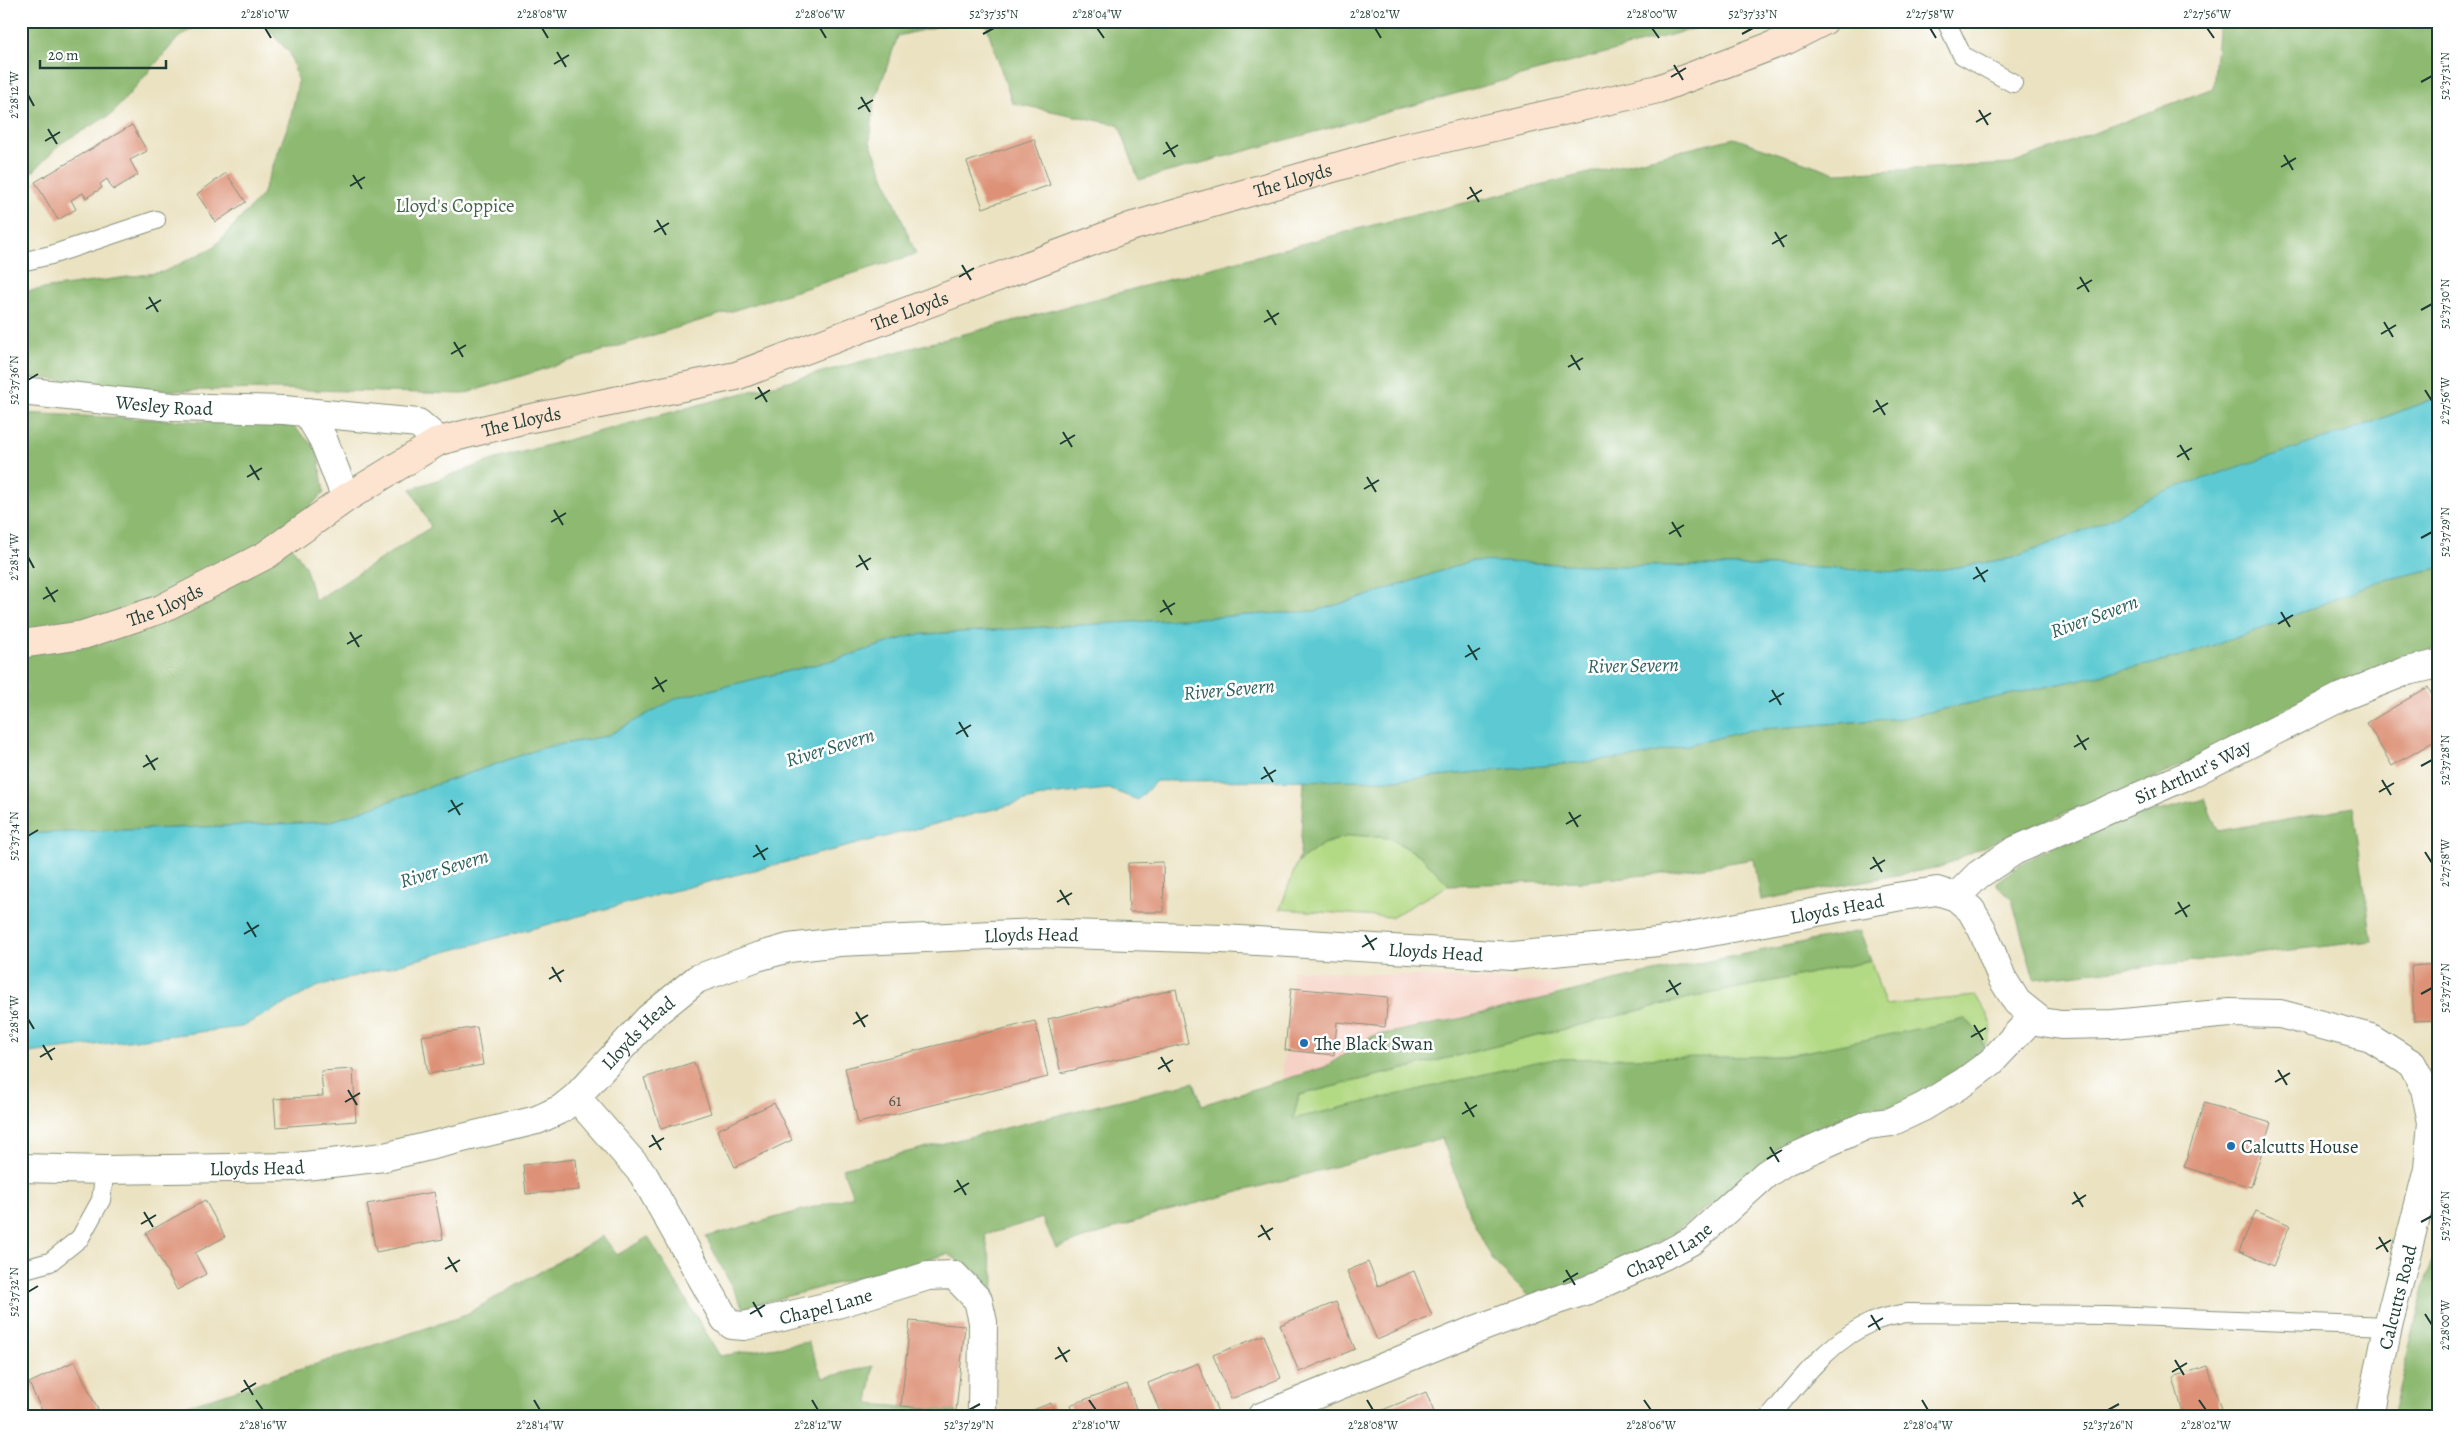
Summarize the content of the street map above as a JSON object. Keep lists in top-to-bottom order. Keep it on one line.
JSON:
{"streets":{"street":["The Lloyds","Wesley Road","Sir Arthur's Way","Lloyds Head","Chapel Lane","Calcutts Road"]},"crossings":[["The Lloyds","Wesley Road"],["Sir Arthur's Way","Lloyds Head"],["Lloyds Head","Chapel Lane"],["Chapel Lane","Calcutts Road"]],"water":["River Severn"],"parks":["Lloyd's Coppice"],"places":["The Black Swan","Calcutts House"],"house_numbers":["61"],"scale_bar":"20 m","coordinates":["2°28'10\"W","2°28'08\"W","2°28'06\"W","52°37'35\"N","2°28'04\"W","2°28'02\"W","2°28'00\"W","52°37'33\"N","2°27'58\"W","2°27'56\"W","52°37'31\"N","2°28'12\"W","52°37'30\"N","52°37'36\"N","52°37'29\"N","2°28'14\"W","52°37'28\"N","52°37'34\"N","52°37'27\"N","2°28'16\"W","52°37'26\"N","52°37'32\"N"]}
